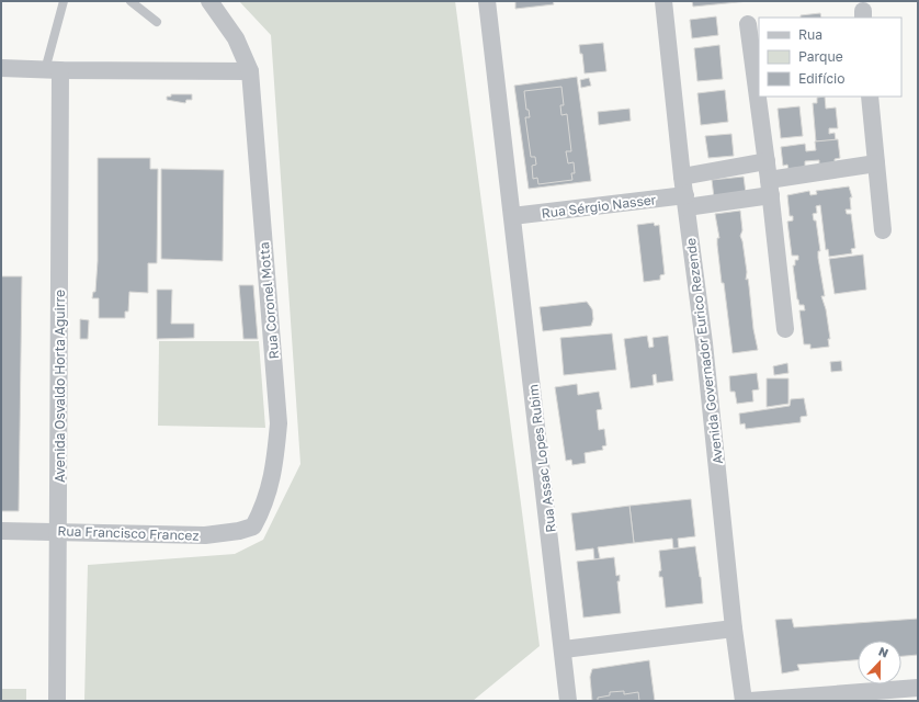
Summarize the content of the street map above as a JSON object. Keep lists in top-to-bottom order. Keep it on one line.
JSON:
{"streets":{"street":["Rua Sérgio Nasser","Rua Coronel Motta","Avenida Governador Eurico Rezende","Avenida Osvaldo Horta Aguirre","Rua Assac Lopes Rubim","Rua Francisco Francez"]},"crossings":[["Rua Sérgio Nasser","Avenida Governador Eurico Rezende"],["Rua Sérgio Nasser","Rua Assac Lopes Rubim"],["Rua Coronel Motta","Rua Francisco Francez"],["Avenida Osvaldo Horta Aguirre","Rua Francisco Francez"]],"legend":["Rua","Parque","Edifício"],"north":"top"}
